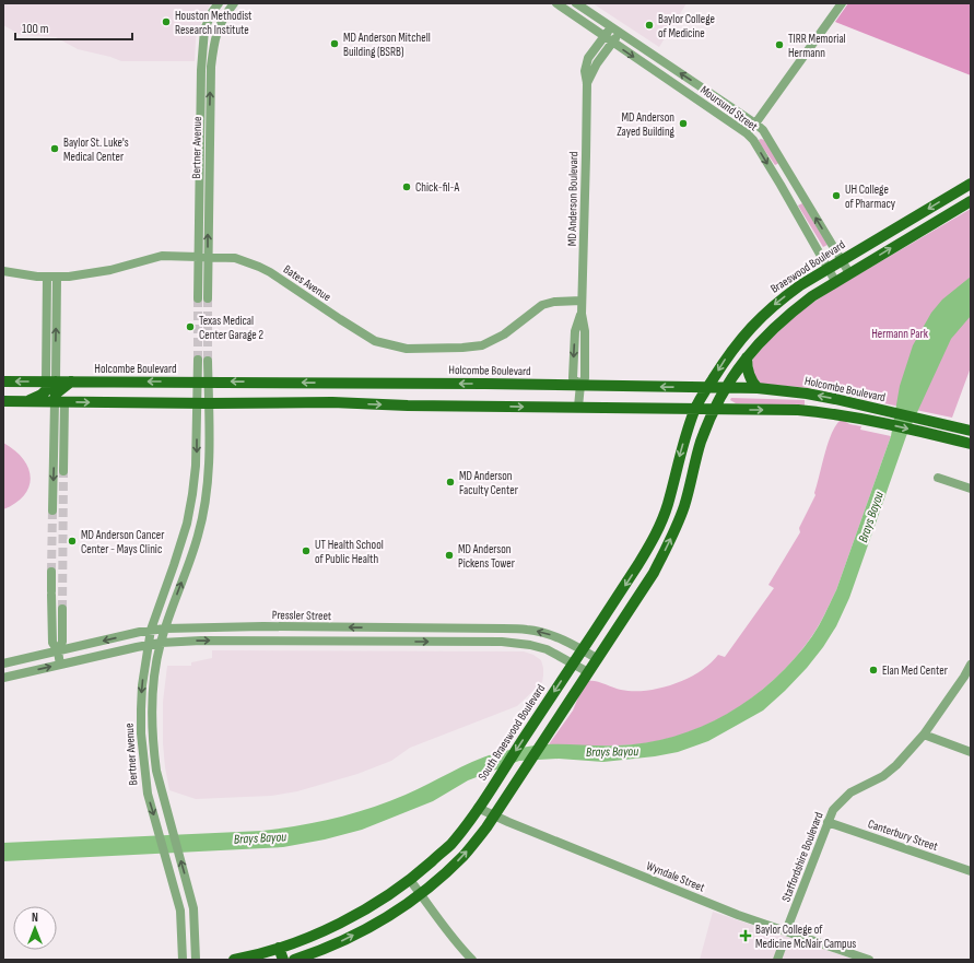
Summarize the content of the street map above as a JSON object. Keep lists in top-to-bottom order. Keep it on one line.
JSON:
{"streets":{"main road":["Braeswood Boulevard","Holcombe Boulevard","South Braeswood Boulevard"],"street":["Moursund Street","Bertner Avenue","MD Anderson Boulevard","Bates Avenue","Pressler Street","Canterbury Street","Staffordshire Boulevard","Wyndale Street"]},"crossings":[["Moursund Street","MD Anderson Boulevard"],["Moursund Street","Braeswood Boulevard"],["Bertner Avenue","Bates Avenue"],["Bertner Avenue","Holcombe Boulevard"],["Bertner Avenue","Pressler Street"],["MD Anderson Boulevard","Bates Avenue"],["MD Anderson Boulevard","Holcombe Boulevard"],["Braeswood Boulevard","Holcombe Boulevard"],["Braeswood Boulevard","South Braeswood Boulevard"],["Holcombe Boulevard","South Braeswood Boulevard"],["Pressler Street","South Braeswood Boulevard"],["South Braeswood Boulevard","Wyndale Street"],["Canterbury Street","Staffordshire Boulevard"],["Staffordshire Boulevard","Wyndale Street"]],"water":["Brays Bayou"],"parks":["Hermann Park"],"places":{"other":["Houston Methodist Research Institute","Baylor College of Medicine","MD Anderson Mitchell Building (BSRB)","TIRR Memorial Hermann","MD Anderson Zayed Building","Baylor St. Luke's Medical Center","Chick-fil-A","UH College of Pharmacy","Texas Medical Center Garage 2","MD Anderson Faculty Center","MD Anderson Cancer Center - Mays Clinic","UT Health School of Public Health","MD Anderson Pickens Tower","Elan Med Center"],"health":["Baylor College of Medicine McNair Campus"]},"scale_bar":"100 m","north":"top"}
